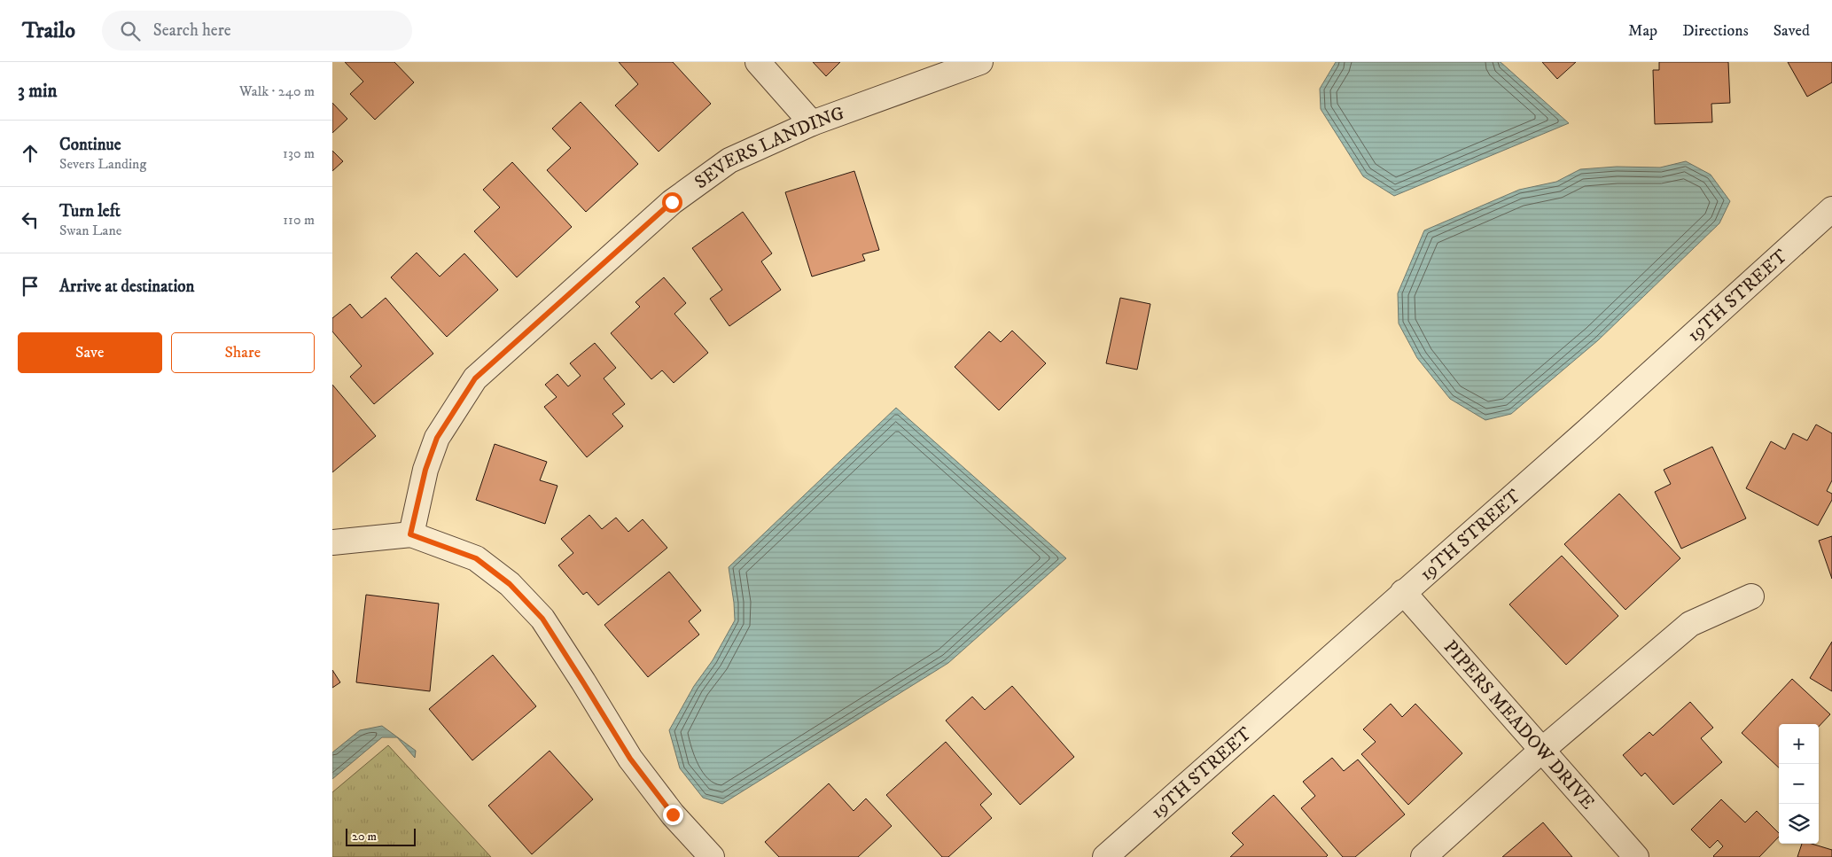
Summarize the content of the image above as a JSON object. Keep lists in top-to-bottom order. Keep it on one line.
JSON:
{"streets":{"street":["SEVERS LANDING","19TH STREET","PIPERS MEADOW DRIVE"]},"crossings":[["19TH STREET","PIPERS MEADOW DRIVE"]],"scale_bar":"20 m","page":{"header":"Trailo","search":"Search here","nav":["Map","Directions","Saved"],"heading":["3 min","Walk · 240 m"],"list":[["Continue","Severs Landing","130 m"],["Turn left","Swan Lane","110 m"],"Arrive at destination"],"buttons":["Save","Share"],"map_buttons":["+","−"],"scale":"20 m"}}
